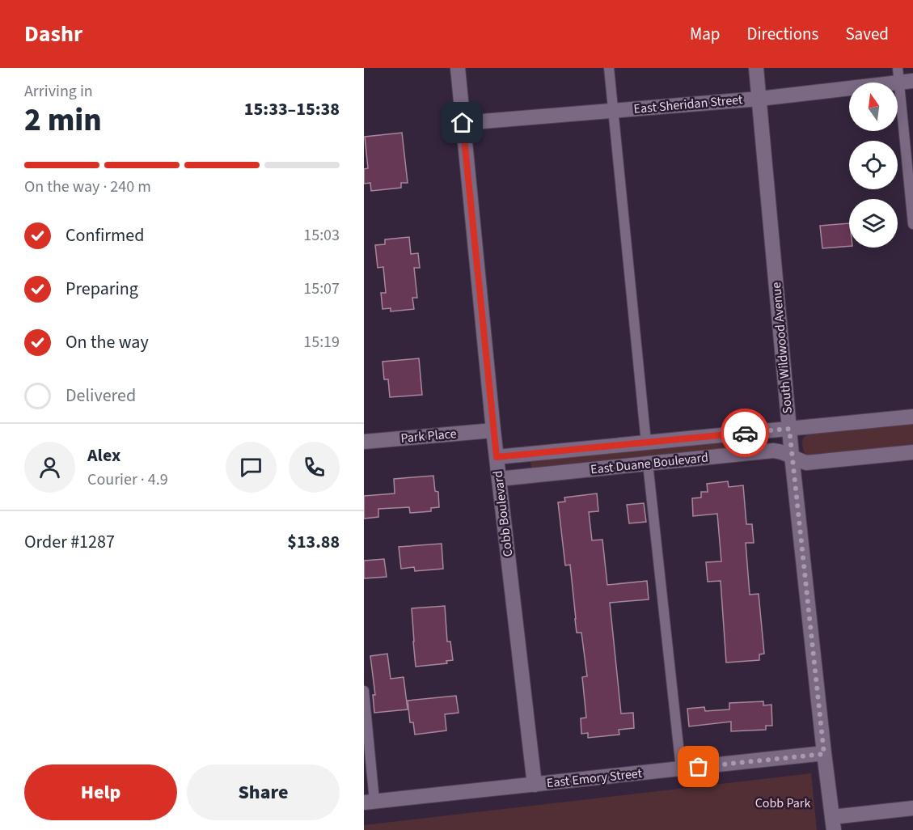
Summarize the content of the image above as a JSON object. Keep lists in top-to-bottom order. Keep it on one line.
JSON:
{"streets":{"street":["East Sheridan Street","South Wildwood Avenue","Park Place","East Duane Boulevard","Cobb Boulevard","East Emory Street"]},"crossings":[["East Sheridan Street","South Wildwood Avenue"],["East Sheridan Street","Cobb Boulevard"],["South Wildwood Avenue","East Duane Boulevard"],["South Wildwood Avenue","East Emory Street"],["Park Place","Cobb Boulevard"],["East Duane Boulevard","Cobb Boulevard"],["Cobb Boulevard","East Emory Street"]],"parks":["Cobb Park"],"north":"top","page":{"header":"Dashr","nav":["Map","Directions","Saved"],"heading":["2 min","Arriving in","15:33–15:38"],"panel":["Alex","Courier · 4.9","Order #1287","$13.88"],"bar":"On the way · 240 m","list":[["Confirmed","15:03"],["Preparing","15:07"],["On the way","15:19"],"Delivered"],"buttons":["Help","Share"]}}
